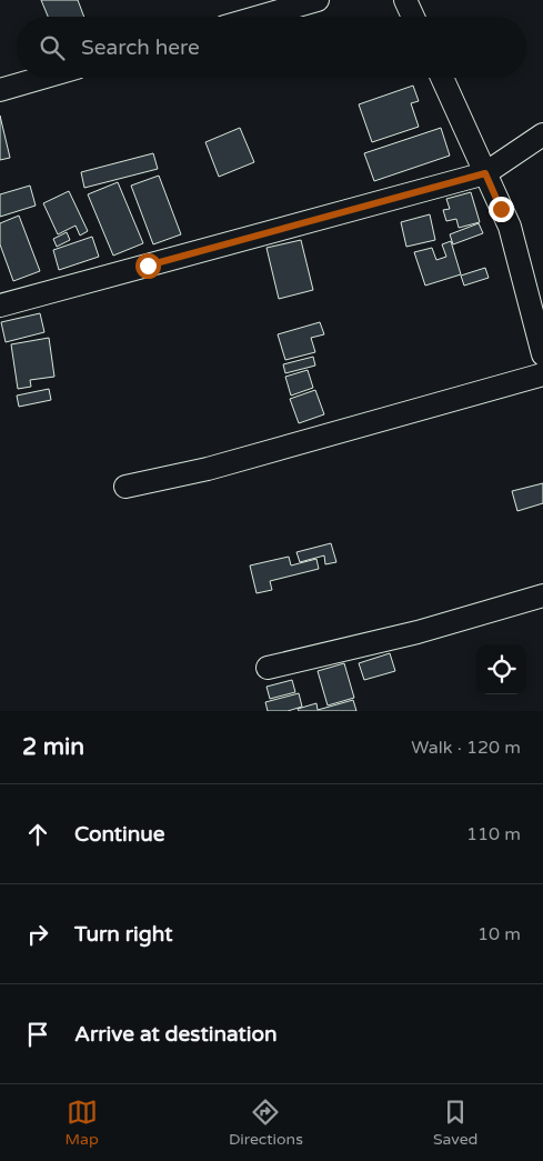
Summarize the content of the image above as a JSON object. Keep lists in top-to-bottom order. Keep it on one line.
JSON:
{"page":{"search":"Search here","heading":["2 min","Walk · 120 m"],"list":[["Continue","110 m"],["Turn right","10 m"],"Arrive at destination"],"nav":["Map","Directions","Saved"]}}
